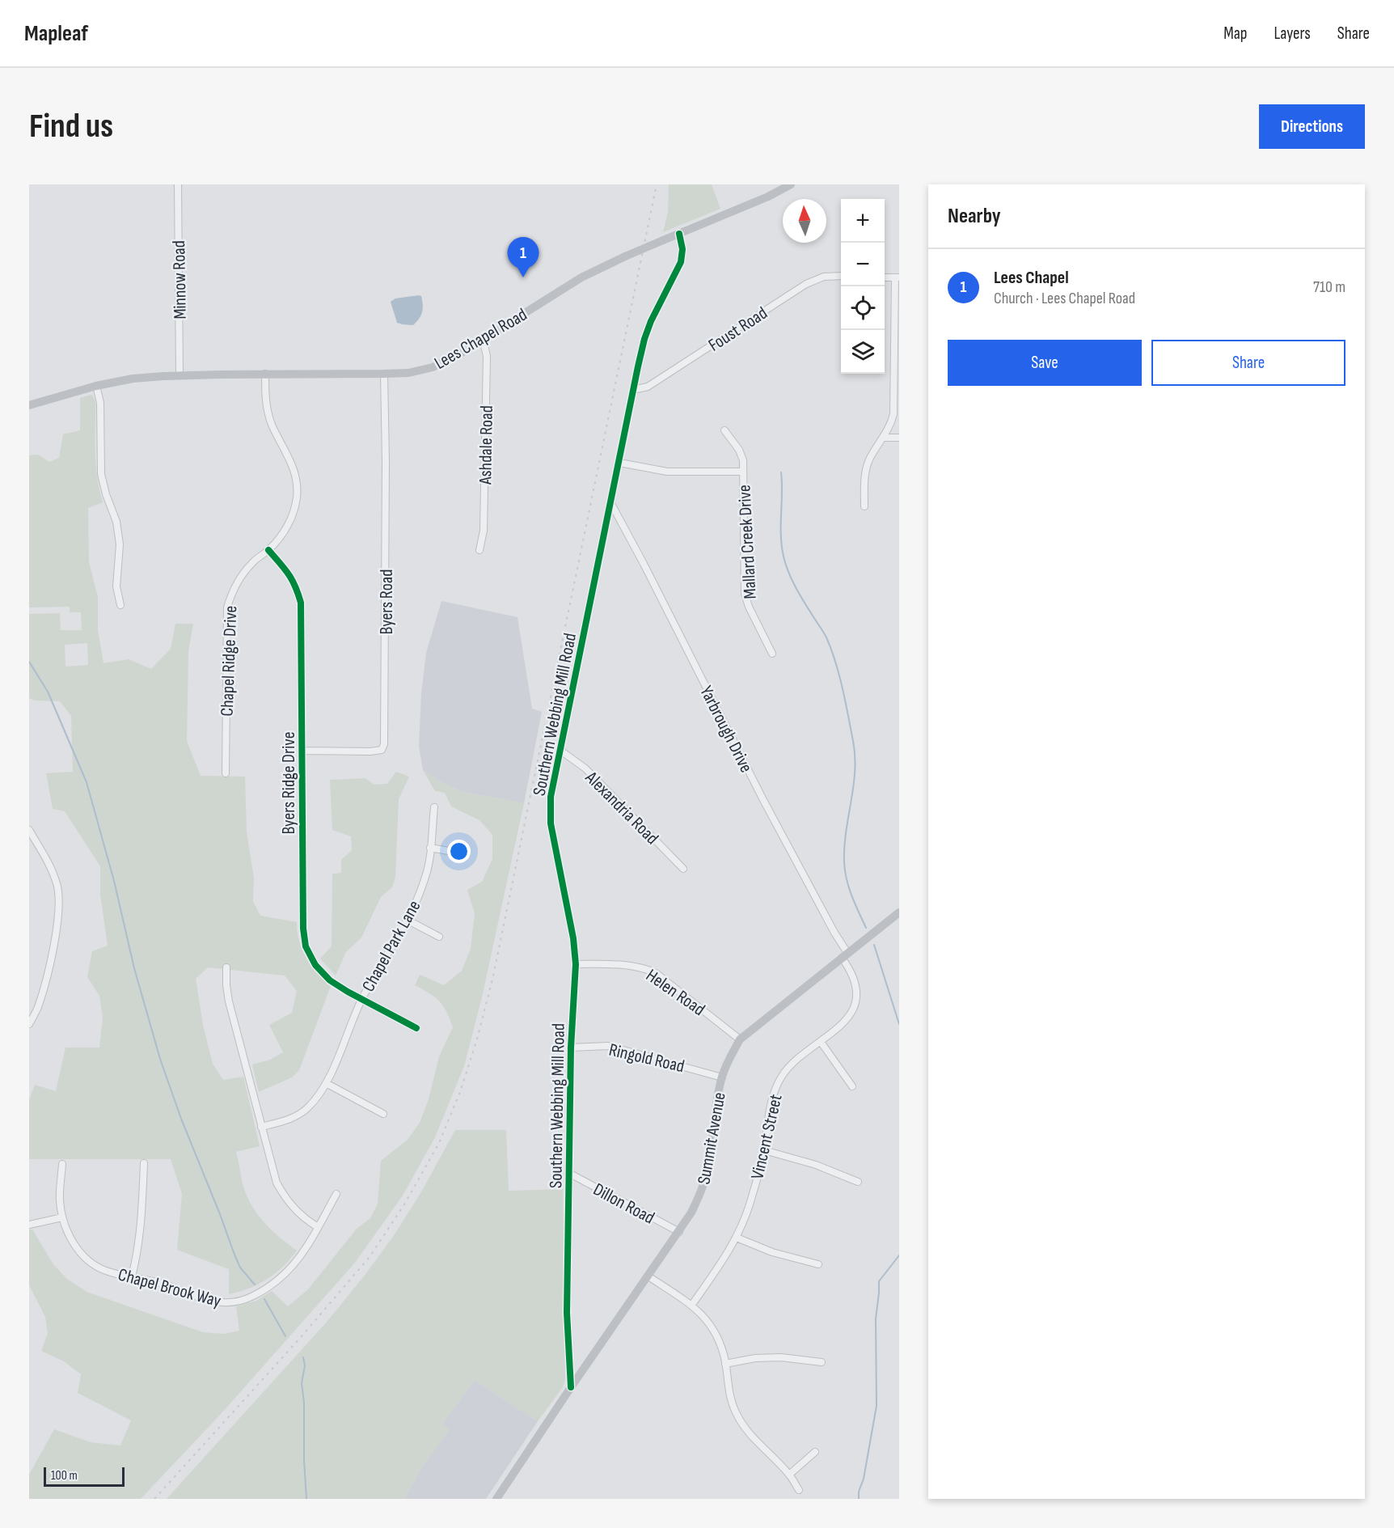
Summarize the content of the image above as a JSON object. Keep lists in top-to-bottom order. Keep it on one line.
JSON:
{"streets":{"main road":["Lees Chapel Road","Summit Avenue"],"street":["Minnow Road","Foust Road","Ashdale Road","Mallard Creek Drive","Byers Road","Chapel Ridge Drive","Southern Webbing Mill Road","Yarbrough Drive","Byers Ridge Drive","Alexandria Road","Chapel Park Lane","Helen Road","Ringold Road","Vincent Street","Dillon Road","Chapel Brook Way"]},"crossings":[["Minnow Road","Lees Chapel Road"],["Foust Road","Southern Webbing Mill Road"],["Lees Chapel Road","Ashdale Road"],["Lees Chapel Road","Byers Road"],["Lees Chapel Road","Chapel Ridge Drive"],["Lees Chapel Road","Southern Webbing Mill Road"],["Byers Road","Byers Ridge Drive"],["Chapel Ridge Drive","Byers Ridge Drive"],["Southern Webbing Mill Road","Yarbrough Drive"],["Southern Webbing Mill Road","Alexandria Road"],["Southern Webbing Mill Road","Helen Road"],["Southern Webbing Mill Road","Ringold Road"],["Southern Webbing Mill Road","Summit Avenue"],["Southern Webbing Mill Road","Dillon Road"],["Yarbrough Drive","Vincent Street"],["Yarbrough Drive","Summit Avenue"],["Byers Ridge Drive","Chapel Park Lane"],["Helen Road","Summit Avenue"],["Ringold Road","Summit Avenue"],["Vincent Street","Summit Avenue"],["Summit Avenue","Dillon Road"]],"scale_bar":"100 m","north":"top","page":{"header":"Mapleaf","nav":["Map","Layers","Share"],"buttons":["Directions",["Save","Share"]],"title":"Find us","heading":"Nearby","map_buttons":["+","−"],"pins":"1","list":[{"mark":"1","name":"Lees Chapel","note":"Church · Lees Chapel Road","value":"710 m"}],"scale":"100 m"}}
